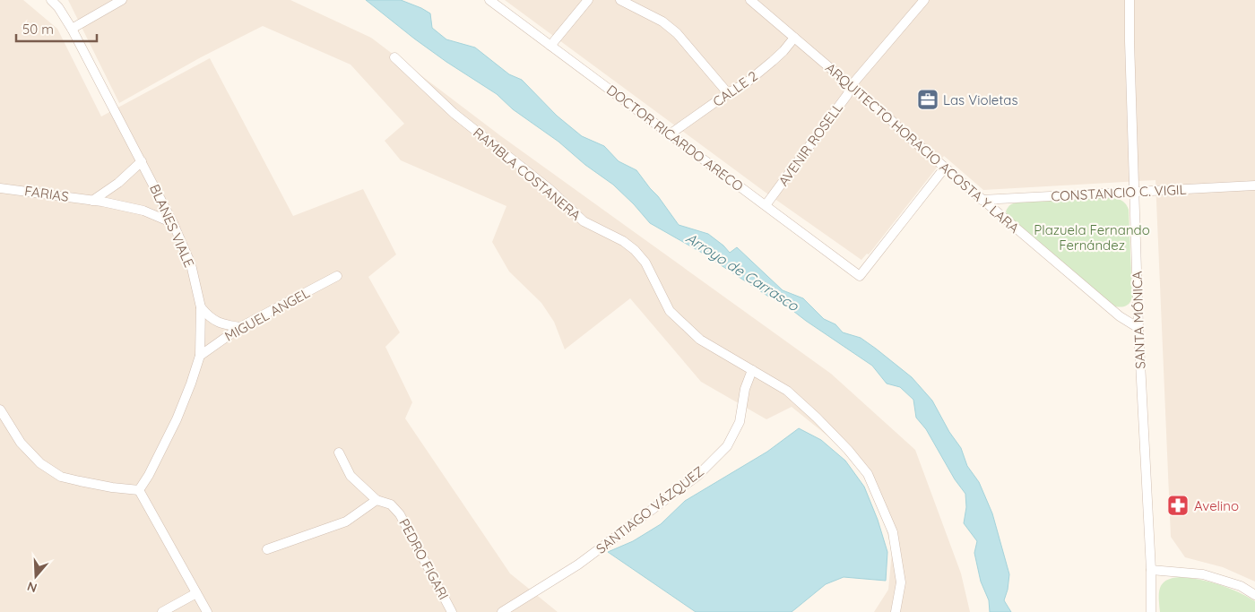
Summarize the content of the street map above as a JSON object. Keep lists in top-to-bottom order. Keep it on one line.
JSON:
{"streets":{"street":["CALLE 2","DOCTOR RICARDO ARECO","AVENIR ROSELL","ARQUITECTO HORACIO ACOSTA Y LARA","RAMBLA COSTANERA","CONSTANCIO C. VIGIL","FARIAS","BLANES VIALE","MIGUEL ANGEL","SANTA MÓNICA","SANTIAGO VÁZQUEZ","PEDRO FIGARI"]},"crossings":[["CALLE 2","DOCTOR RICARDO ARECO"],["CALLE 2","ARQUITECTO HORACIO ACOSTA Y LARA"],["DOCTOR RICARDO ARECO","AVENIR ROSELL"],["DOCTOR RICARDO ARECO","ARQUITECTO HORACIO ACOSTA Y LARA"],["AVENIR ROSELL","ARQUITECTO HORACIO ACOSTA Y LARA"],["ARQUITECTO HORACIO ACOSTA Y LARA","CONSTANCIO C. VIGIL"],["ARQUITECTO HORACIO ACOSTA Y LARA","SANTA MÓNICA"],["RAMBLA COSTANERA","SANTIAGO VÁZQUEZ"],["CONSTANCIO C. VIGIL","SANTA MÓNICA"],["FARIAS","BLANES VIALE"],["BLANES VIALE","MIGUEL ANGEL"]],"water":["Arroyo de Carrasco"],"parks":["Plazuela Fernando Fernández"],"places":{"office":["Las Violetas"],"pharmacy":["Avelino"]},"scale_bar":"50 m","north":"bottom"}
